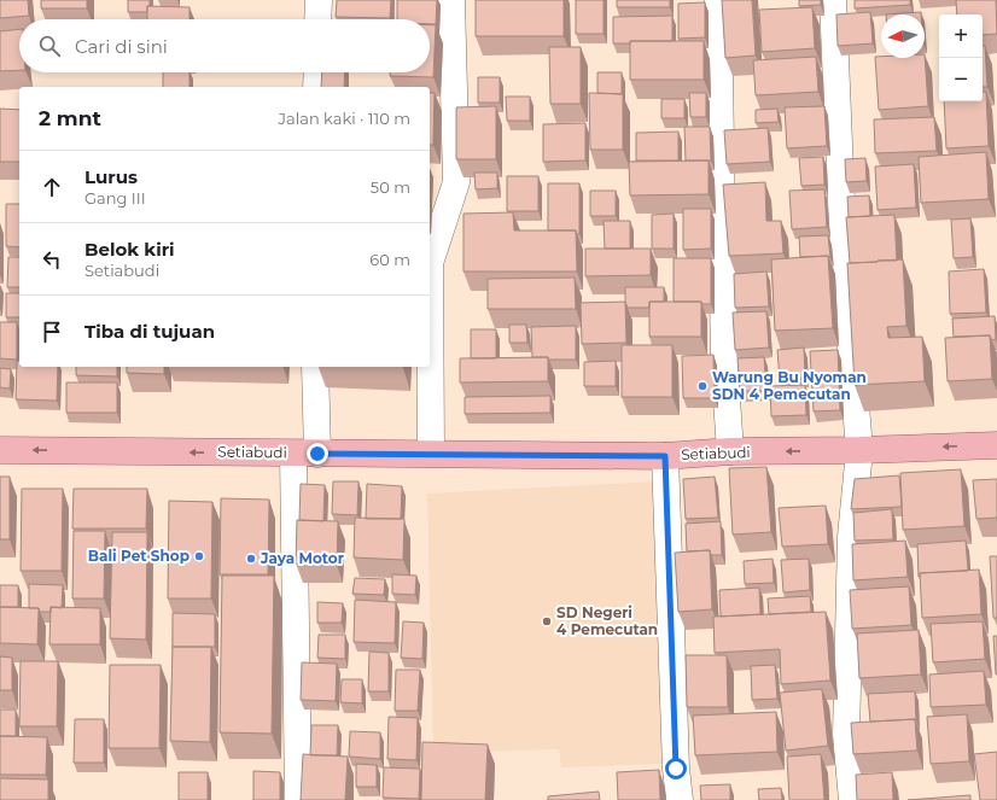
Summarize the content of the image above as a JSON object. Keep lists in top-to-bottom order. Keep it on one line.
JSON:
{"streets":{"main road":["Setiabudi"]},"one_way":["Setiabudi"],"places":["Warung Bu Nyoman SDN 4 Pemecutan","Bali Pet Shop","Jaya Motor","SD Negeri 4 Pemecutan"],"north":"left","page":{"map_buttons":["+","−"],"search":"Cari di sini","heading":["2 mnt","Jalan kaki · 110 m"],"list":[["Lurus","Gang III","50 m"],["Belok kiri","Setiabudi","60 m"],"Tiba di tujuan"]}}
